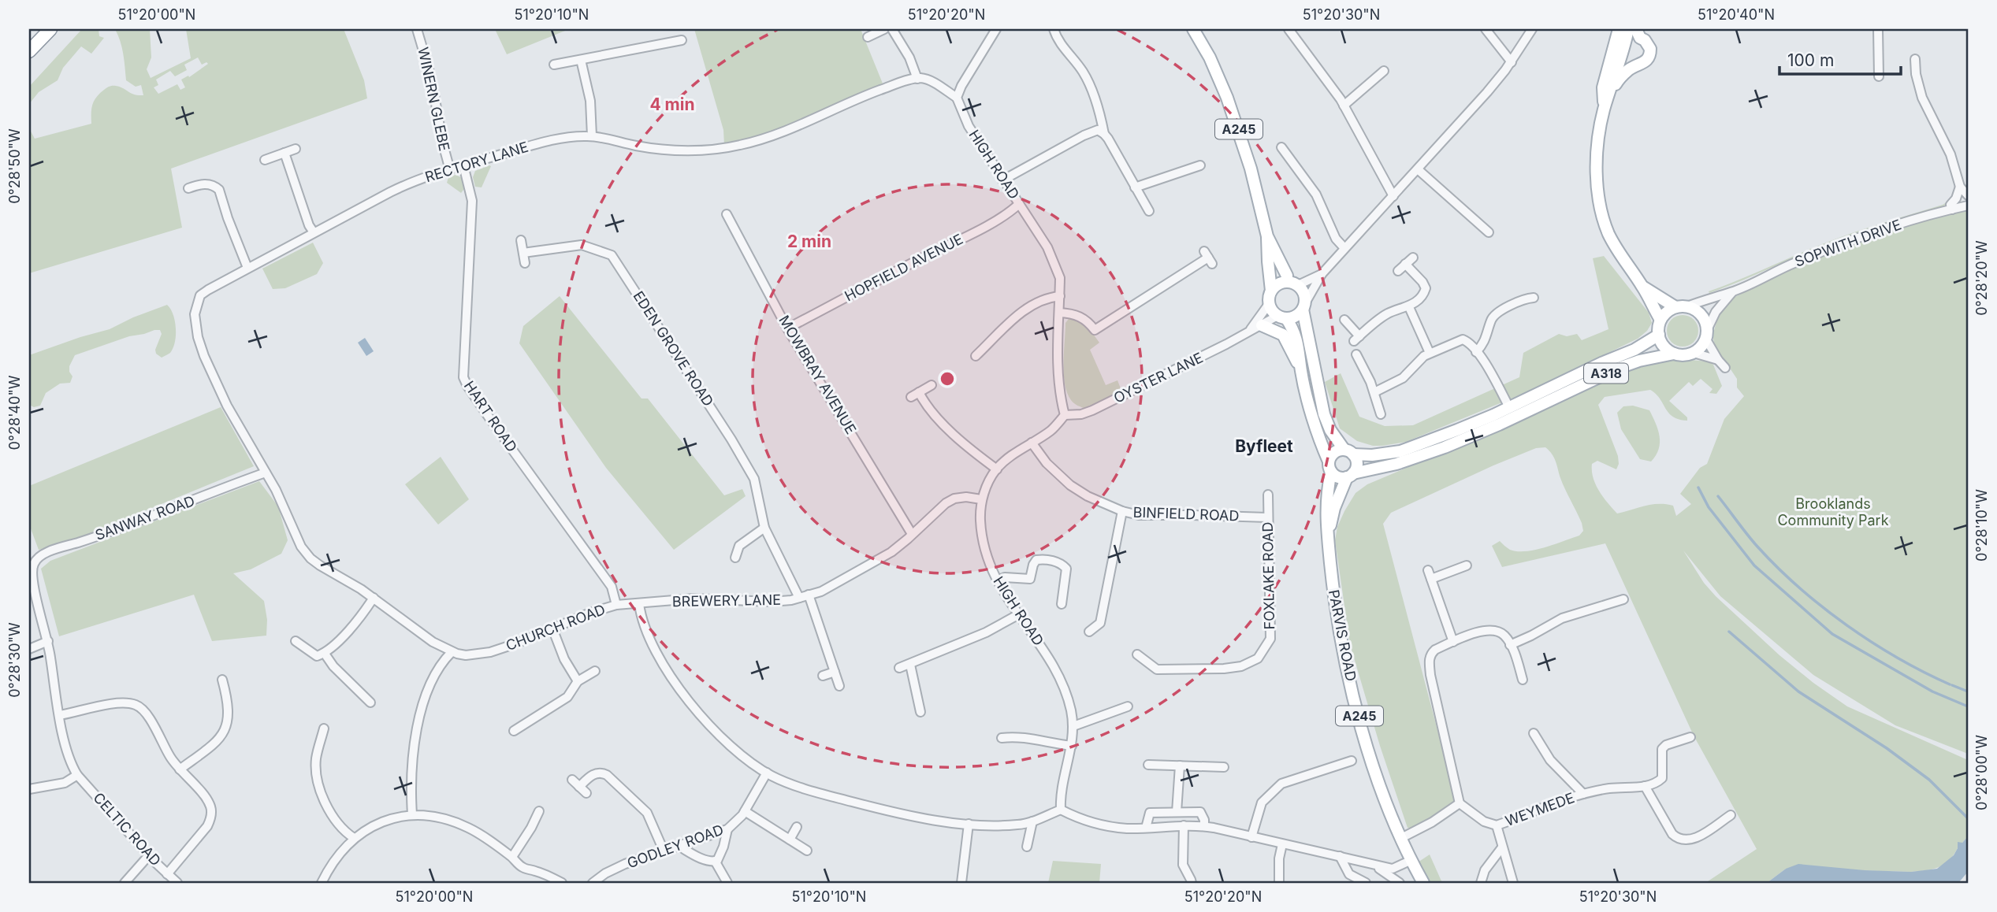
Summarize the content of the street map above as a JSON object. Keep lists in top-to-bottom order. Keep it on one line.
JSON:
{"streets":{"main road":["A245","SOPWITH DRIVE","A318","PARVIS ROAD"],"street":["WINERN GLEBE","RECTORY LANE","HIGH ROAD","HOPFIELD AVENUE","EDEN GROVE ROAD","MOWBRAY AVENUE","OYSTER LANE","HART ROAD","BINFIELD ROAD","SANWAY ROAD","FOXLAKE ROAD","BREWERY LANE","CHURCH ROAD","WEYMEDE","CELTIC ROAD","GODLEY ROAD"]},"crossings":[["WINERN GLEBE","RECTORY LANE"],["A245","A318"],["A245","OYSTER LANE"],["A245","PARVIS ROAD"],["RECTORY LANE","HART ROAD"],["RECTORY LANE","SANWAY ROAD"],["RECTORY LANE","CHURCH ROAD"],["HIGH ROAD","HOPFIELD AVENUE"],["HIGH ROAD","OYSTER LANE"],["HIGH ROAD","BINFIELD ROAD"],["HIGH ROAD","BREWERY LANE"],["SOPWITH DRIVE","A318"],["HOPFIELD AVENUE","MOWBRAY AVENUE"],["EDEN GROVE ROAD","BREWERY LANE"],["A318","PARVIS ROAD"],["MOWBRAY AVENUE","BREWERY LANE"],["HART ROAD","CHURCH ROAD"],["BINFIELD ROAD","FOXLAKE ROAD"],["SANWAY ROAD","CHURCH ROAD"],["SANWAY ROAD","CELTIC ROAD"],["BREWERY LANE","CHURCH ROAD"]],"districts":["Byfleet"],"parks":["Brooklands Community Park"],"scale_bar":"100 m","coordinates":["51°20'00\"N","51°20'10\"N","51°20'20\"N","51°20'30\"N","51°20'40\"N","0°28'50\"W","0°28'20\"W","0°28'40\"W","0°28'10\"W","0°28'30\"W","0°28'00\"W"],"rings":["4 min","2 min"]}
